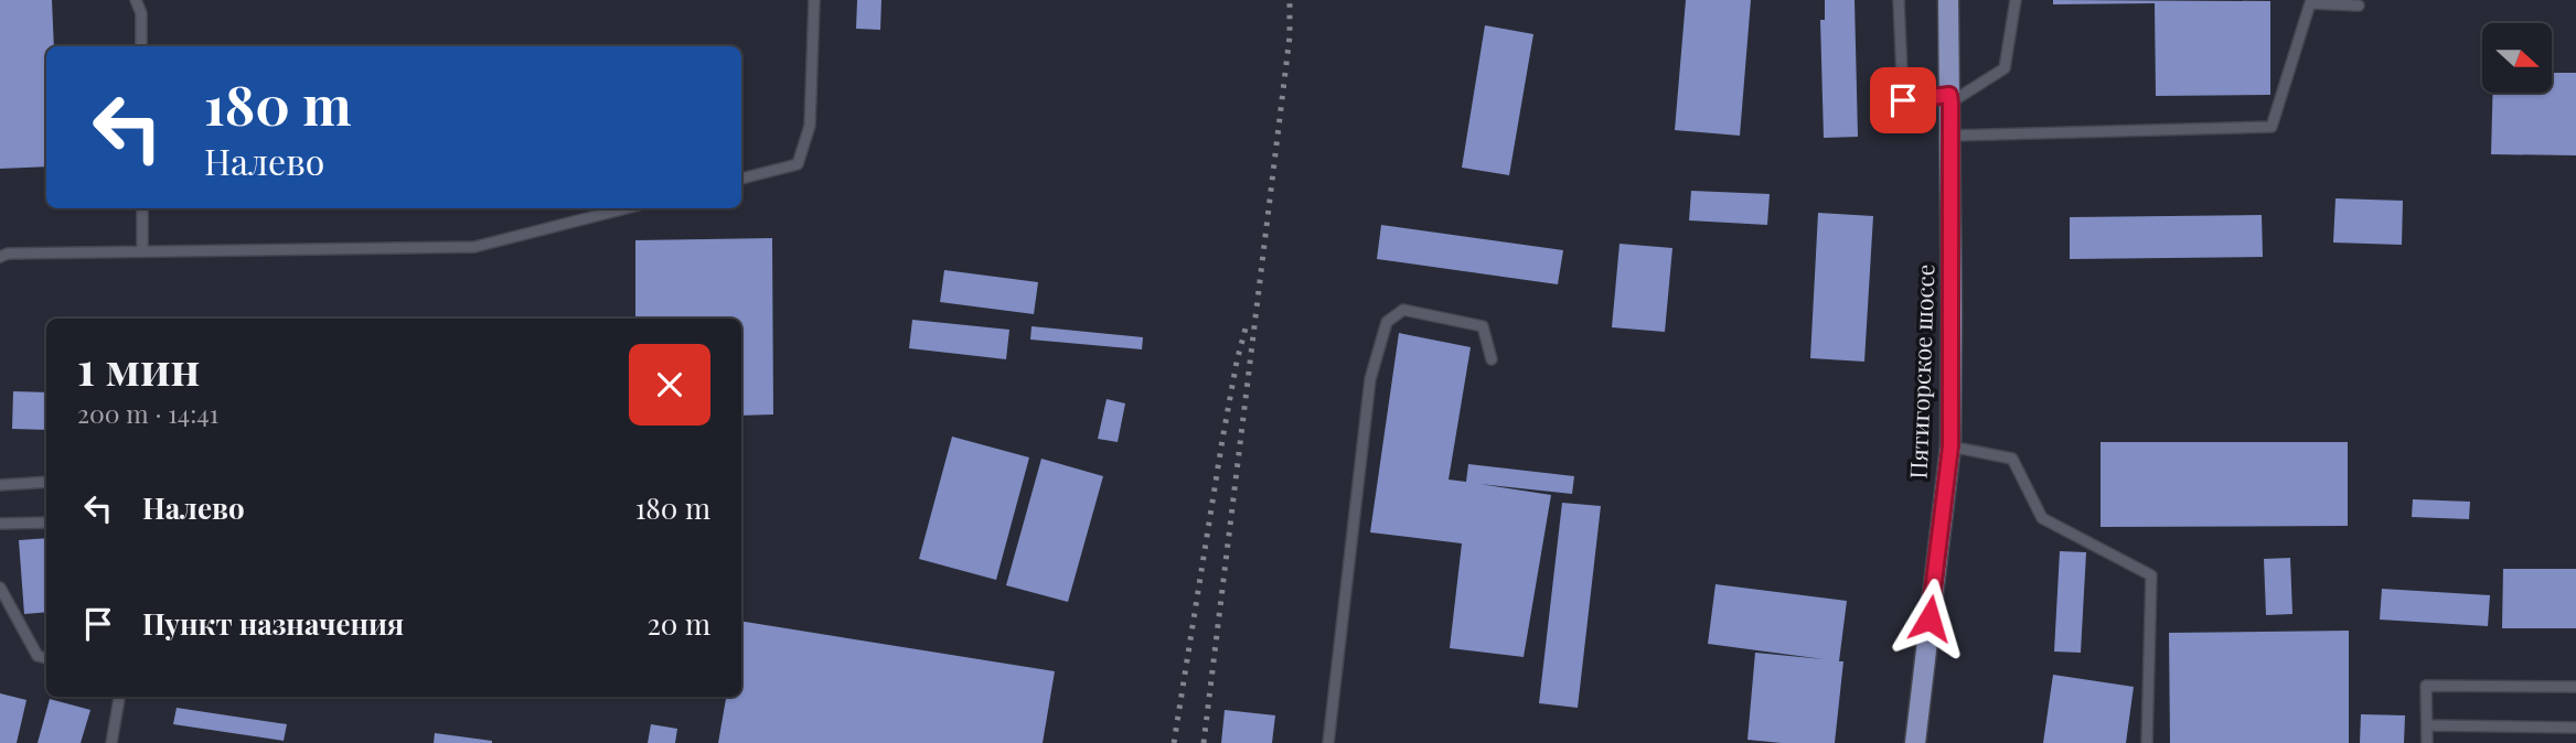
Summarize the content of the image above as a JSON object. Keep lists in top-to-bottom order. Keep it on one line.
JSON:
{"streets":{"main road":["Пятигорское шоссе"]},"north":"right","page":{"turn":["180 m","Налево"],"heading":["1 мин","200 m · 14:41"],"list":[{"name":"Налево","value":"180 m"},{"name":"Пункт назначения","value":"20 m"}]}}
